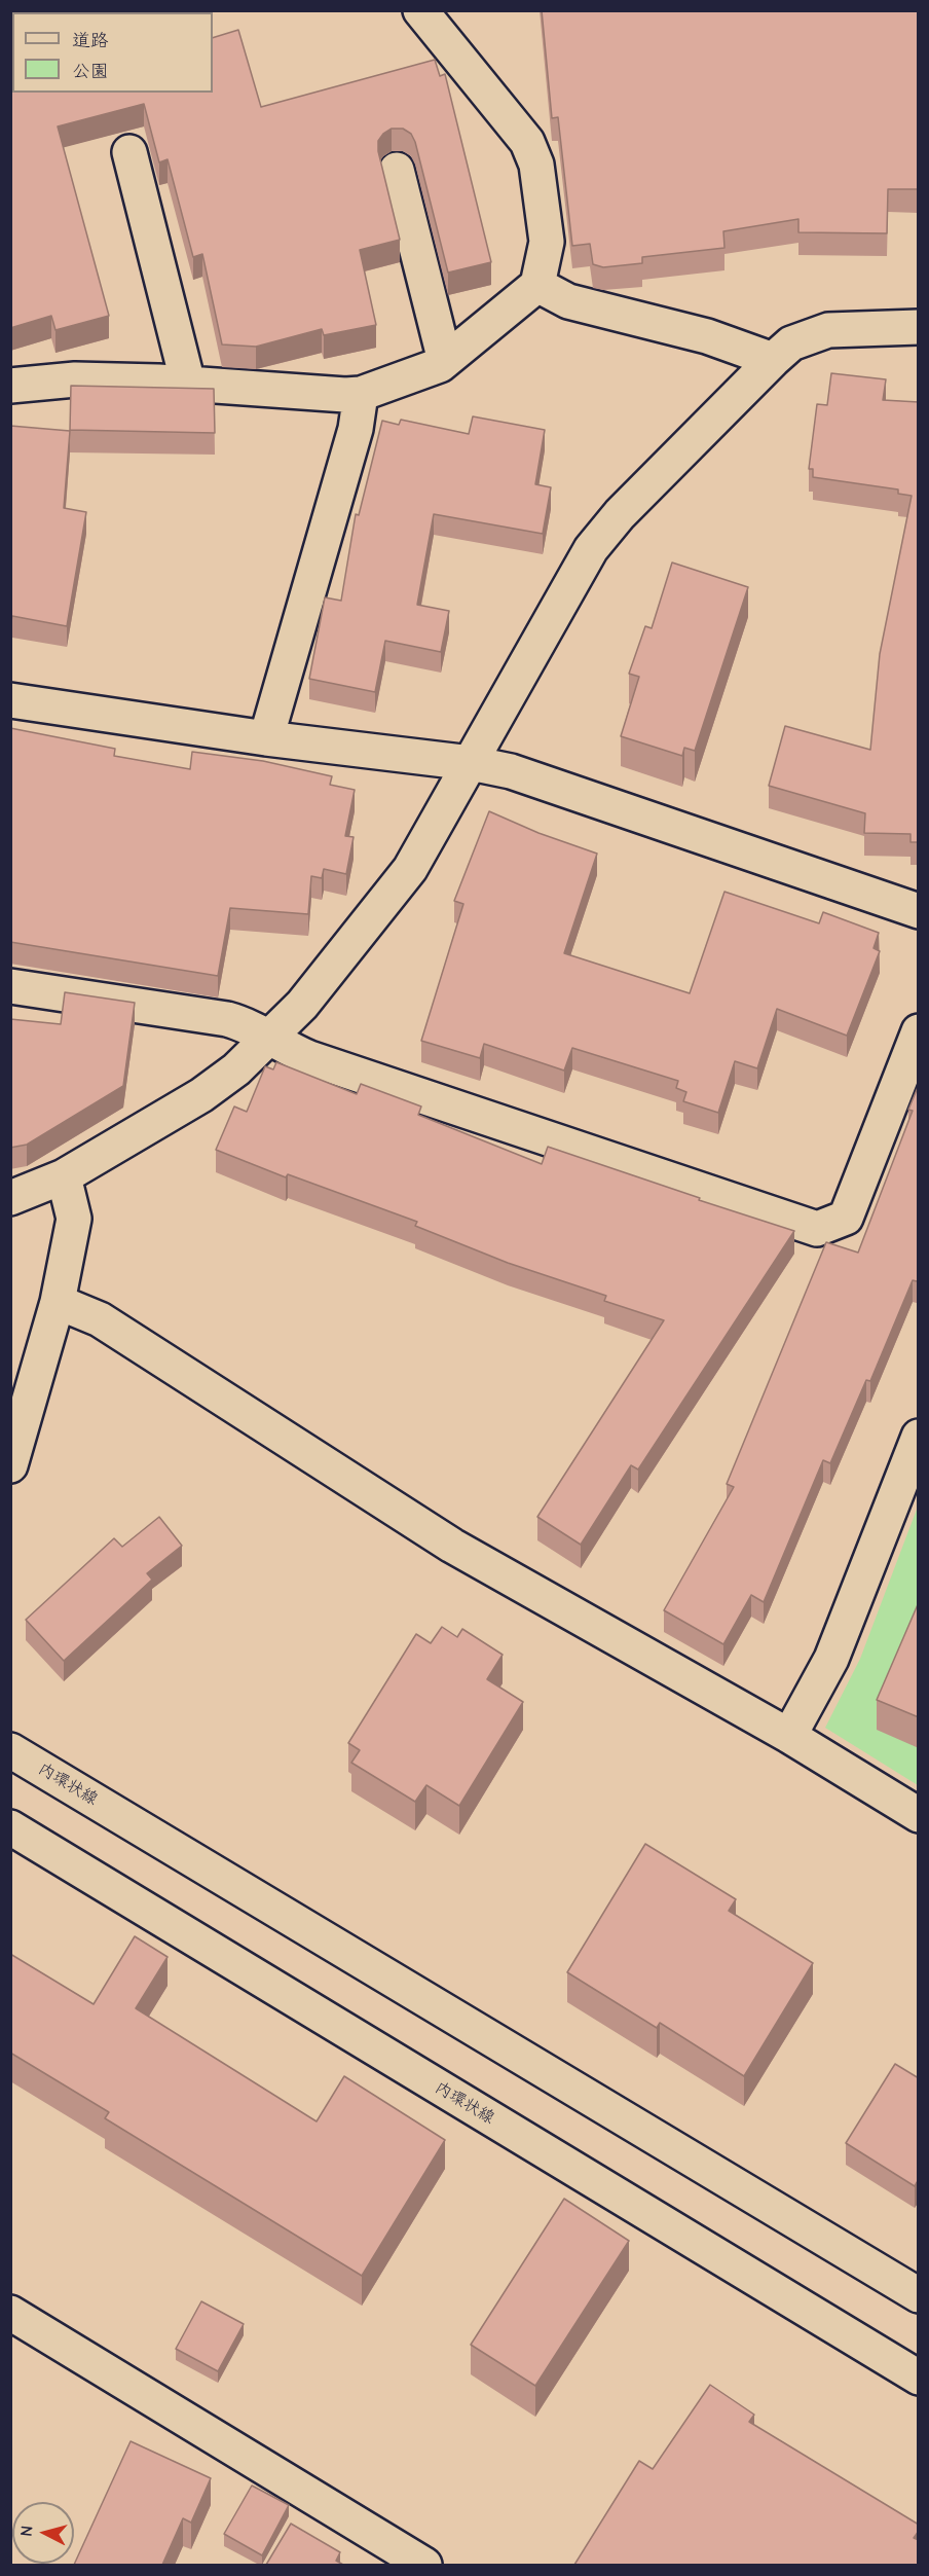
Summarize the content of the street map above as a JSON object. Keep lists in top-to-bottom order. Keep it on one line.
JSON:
{"streets":{"street":["内環状線"]},"legend":["道路","公園"],"north":"left"}
